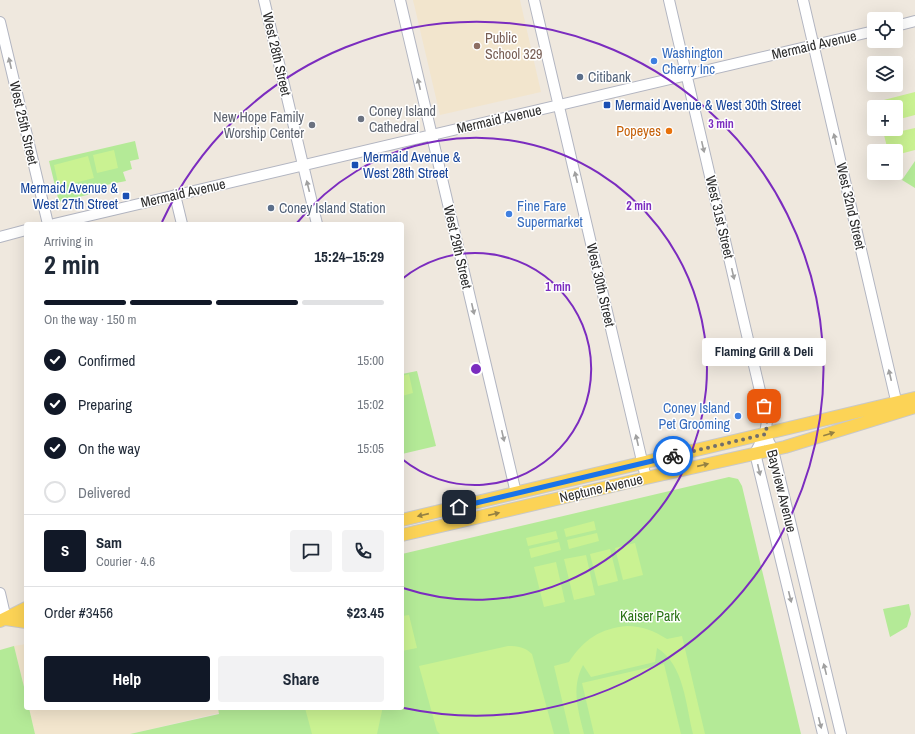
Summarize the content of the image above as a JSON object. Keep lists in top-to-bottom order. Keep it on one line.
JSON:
{"streets":{"main road":["Neptune Avenue"],"street":["Mermaid Avenue","West 28th Street","West 25th Street","West 32nd Street","West 31st Street","West 29th Street","West 30th Street","Bayview Avenue"]},"crossings":[["Mermaid Avenue","West 28th Street"],["Mermaid Avenue","West 32nd Street"],["Mermaid Avenue","West 31st Street"],["Mermaid Avenue","West 29th Street"],["Mermaid Avenue","West 30th Street"],["West 32nd Street","Neptune Avenue"],["West 31st Street","Neptune Avenue"],["West 31st Street","Bayview Avenue"],["West 29th Street","Neptune Avenue"],["West 30th Street","Neptune Avenue"],["Neptune Avenue","Bayview Avenue"]],"one_way":["West 25th Street","West 32nd Street","West 31st Street","West 30th Street"],"parks":["Kaiser Park"],"places":{"other":["Public School 329","Washington Cherry Inc","Citibank","Coney Island Cathedral","New Hope Family Worship Center","Popeyes","Coney Island Station","Fine Fare Supermarket","Flaming Grill & Deli","Coney Island Pet Grooming"],"transit":["Mermaid Avenue & West 30th Street","Mermaid Avenue & West 28th Street","Mermaid Avenue & West 27th Street"]},"page":{"map_buttons":["+","−"],"heading":["2 min","Arriving in","15:24–15:29"],"panel":["Sam","Courier · 4.6","Order #3456","$23.45"],"bar":"On the way · 150 m","bubble":"Flaming Grill & Deli","list":[["Confirmed","15:00"],["Preparing","15:02"],["On the way","15:05"],"Delivered"],"round":"S","buttons":["Help","Share"]},"rings":["3 min","2 min","1 min"]}
